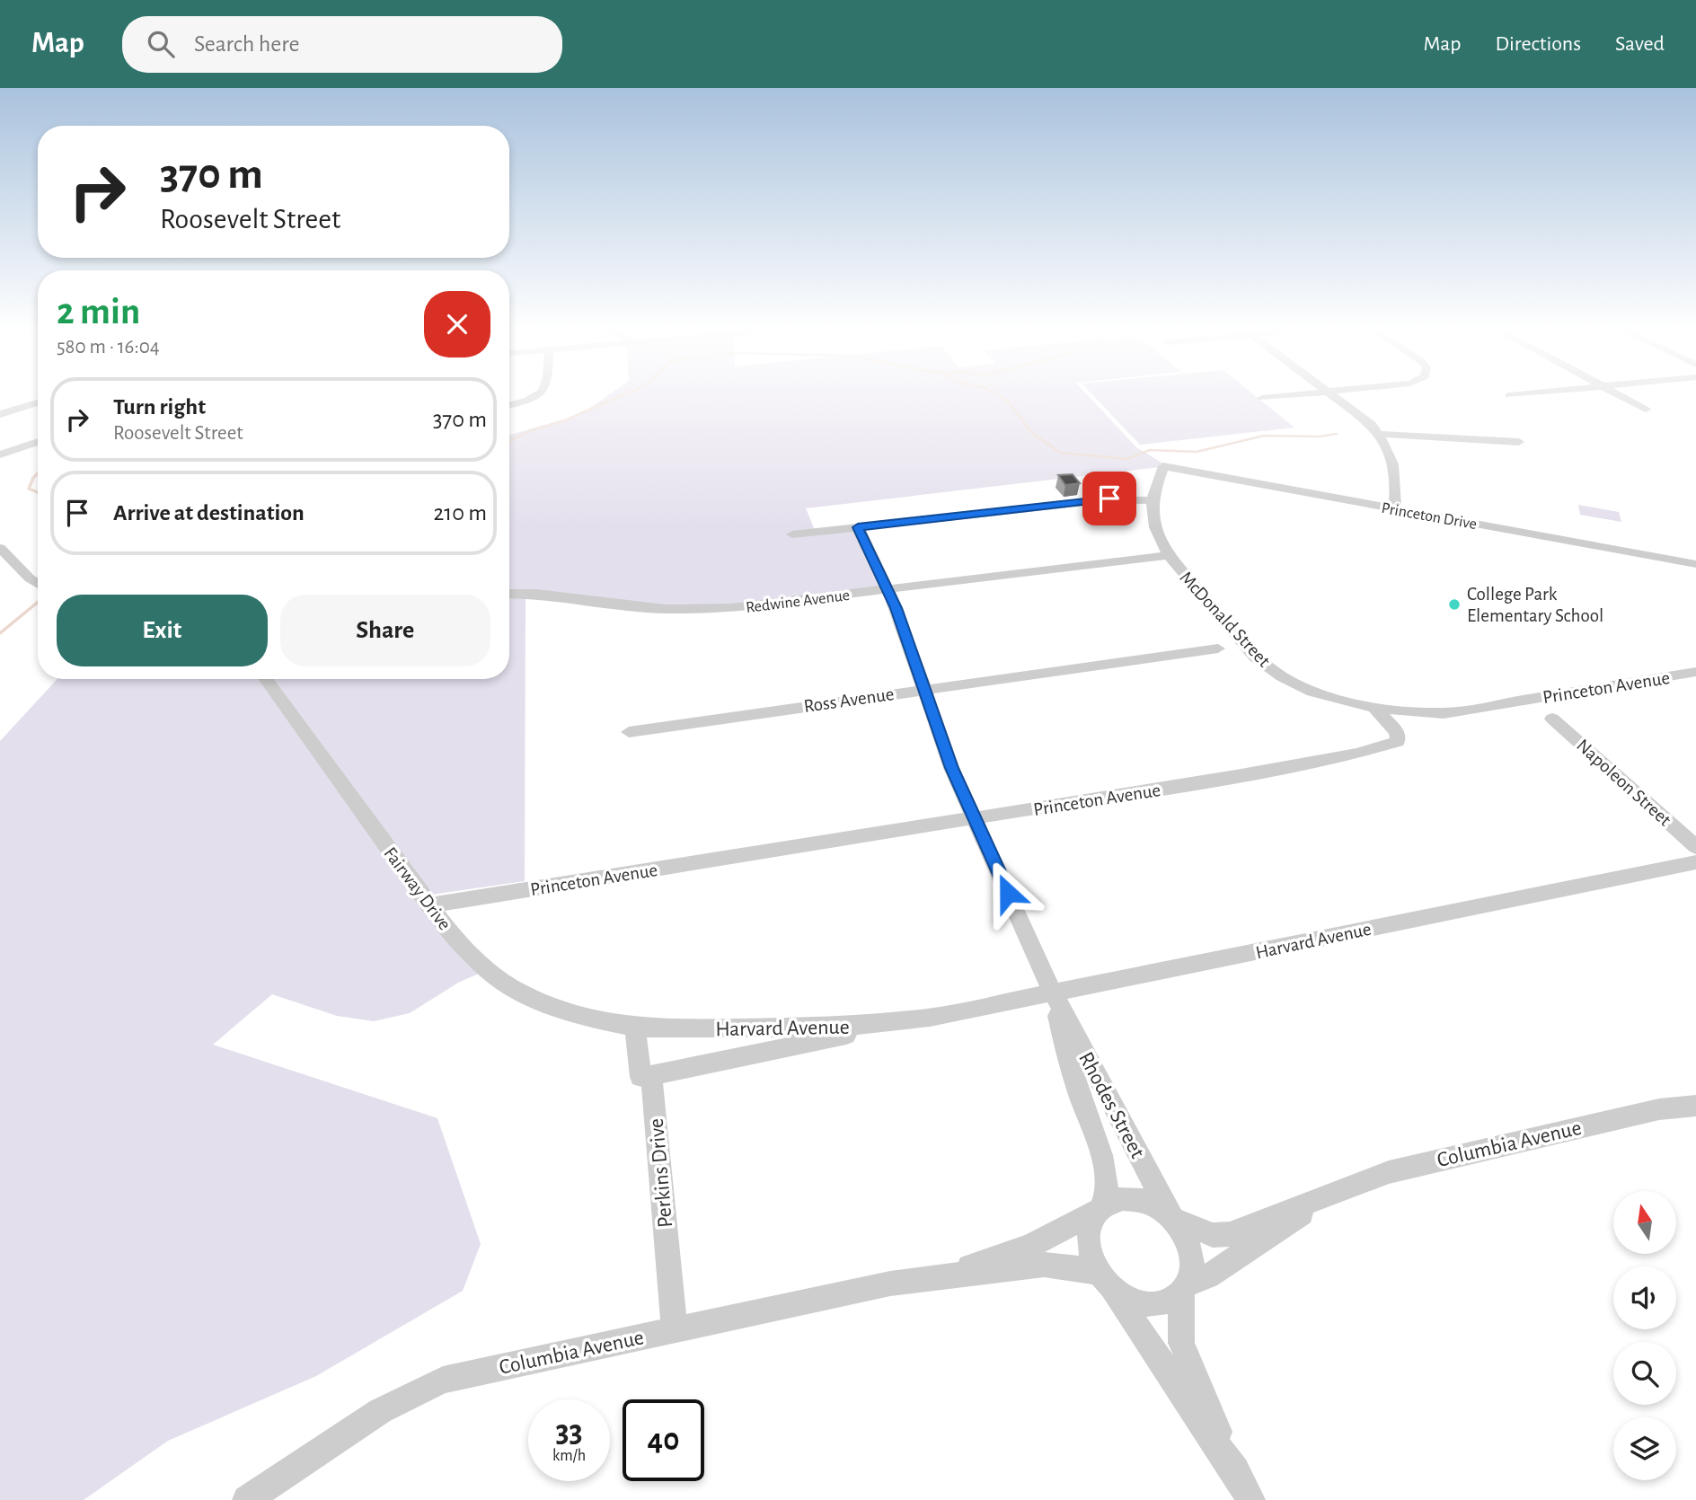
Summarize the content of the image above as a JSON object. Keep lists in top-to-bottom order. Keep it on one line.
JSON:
{"streets":{"street":["Princeton Drive","Redwine Avenue","McDonald Street","Princeton Avenue","Ross Avenue","Napoleon Street","Fairway Drive","Harvard Avenue","Rhodes Street","Columbia Avenue","Perkins Drive"]},"crossings":[["Princeton Drive","McDonald Street"],["Redwine Avenue","McDonald Street"],["Redwine Avenue","Rhodes Street"],["McDonald Street","Princeton Avenue"],["McDonald Street","Ross Avenue"],["Princeton Avenue","Fairway Drive"],["Princeton Avenue","Rhodes Street"],["Ross Avenue","Rhodes Street"],["Fairway Drive","Harvard Avenue"],["Fairway Drive","Perkins Drive"],["Harvard Avenue","Rhodes Street"],["Harvard Avenue","Perkins Drive"],["Rhodes Street","Columbia Avenue"],["Columbia Avenue","Perkins Drive"]],"places":["College Park Elementary School"],"north":"top","page":{"header":"Map","search":"Search here","nav":["Map","Directions","Saved"],"turn":["370 m","Roosevelt Street"],"heading":["2 min","580 m · 16:04"],"list":[{"name":"Turn right","note":"Roosevelt Street","value":"370 m"},{"name":"Arrive at destination","value":"210 m"}],"buttons":["Exit","Share"],"speed":"33 km/h","limit":"40"}}
